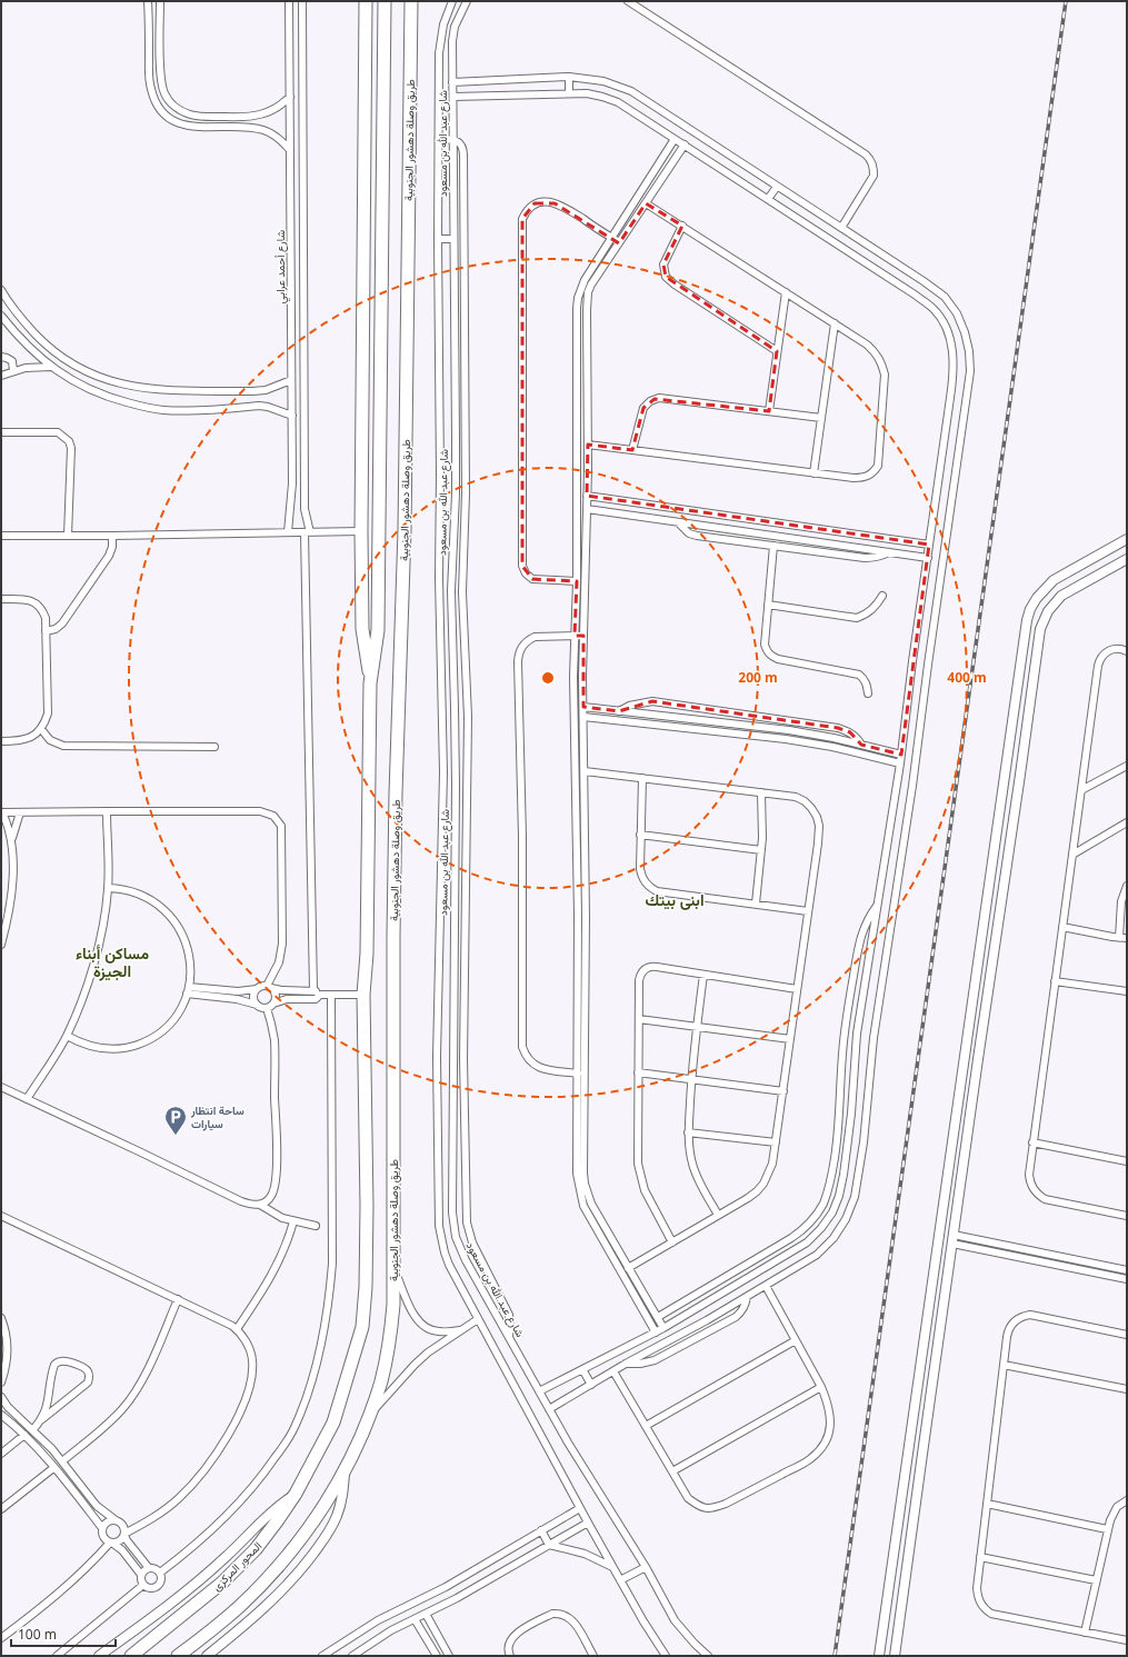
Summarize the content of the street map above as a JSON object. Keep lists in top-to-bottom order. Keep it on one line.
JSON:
{"streets":{"highway":["طريق وصلة دهشور الجنوبية","المحور المركزى"],"street":["شارع عبد الله بن مسعود","شارع أحمد عرابي"]},"districts":["ابنى بيتك","مساكن أبناء الجيزة"],"places":{"parking":["ساحة انتظار سيارات"]},"scale_bar":"100 m","rings":["200 m","400 m"]}
